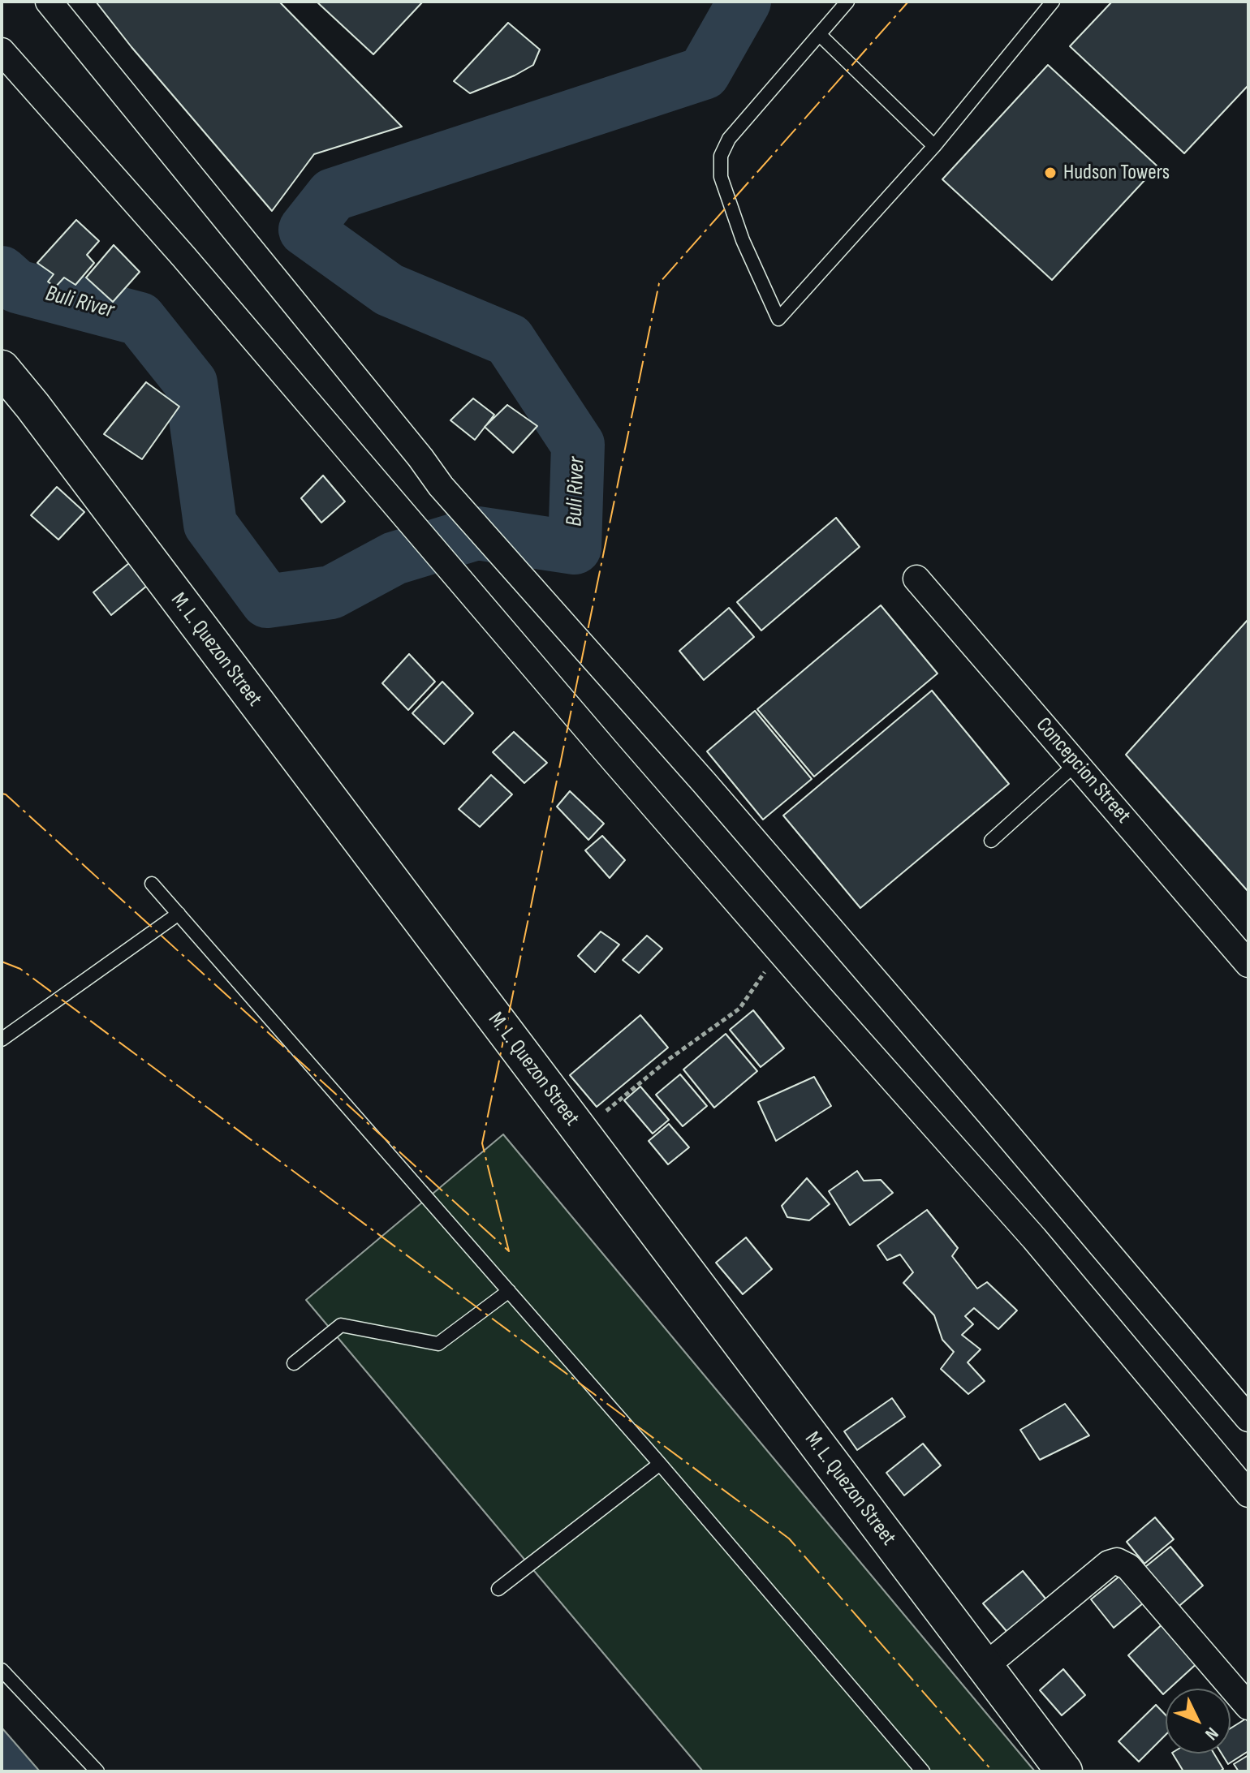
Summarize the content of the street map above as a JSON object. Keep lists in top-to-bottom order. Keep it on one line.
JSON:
{"streets":{"main road":["M. L. Quezon Street"],"street":["Concepcion Street"]},"water":["Buli River"],"places":["Hudson Towers"],"north":"bottom right"}
